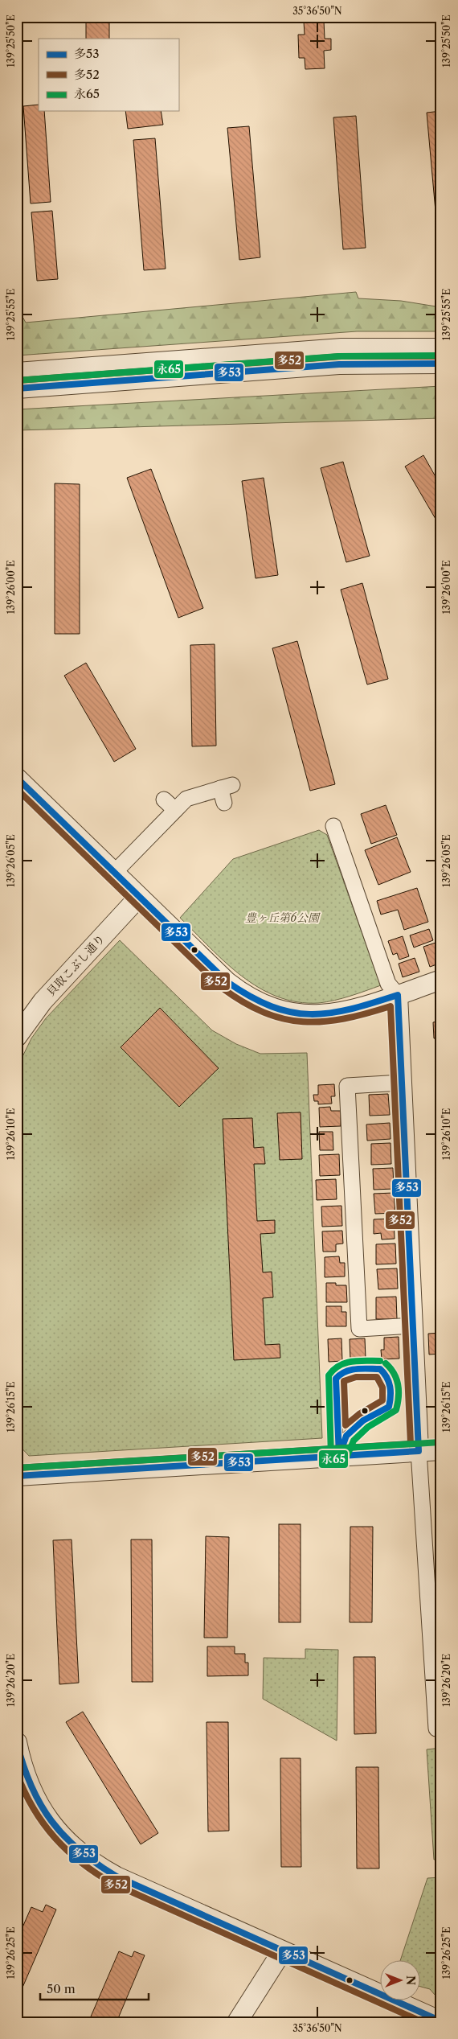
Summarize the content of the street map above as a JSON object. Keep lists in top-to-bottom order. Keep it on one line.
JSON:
{"streets":{"street":["貝取こぶし通り"]},"parks":["豊ヶ丘第6公園"],"lines":["transit line 永65","transit line 多52","transit line 多53"],"legend":["多53","多52","永65"],"scale_bar":"50 m","north":"right","coordinates":["35°36'50\"N","139°25'50\"E","139°25'55\"E","139°26'00\"E","139°26'05\"E","139°26'10\"E","139°26'15\"E","139°26'20\"E","139°26'25\"E"]}
